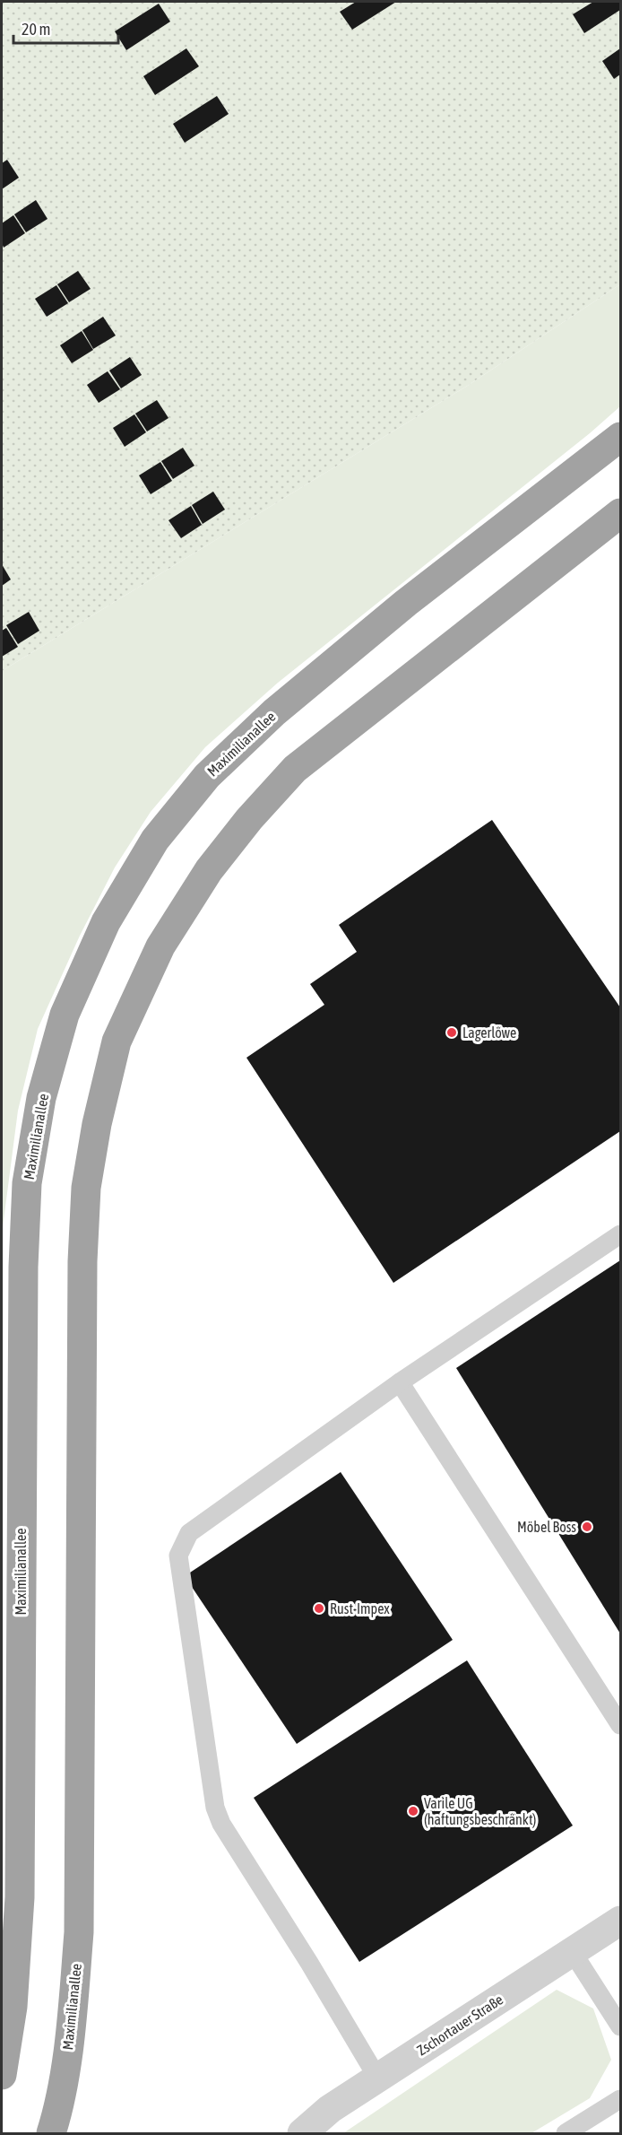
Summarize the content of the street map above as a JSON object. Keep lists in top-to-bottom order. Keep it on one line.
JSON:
{"streets":{"highway":["Maximilianallee"],"street":["Zschortauer Straße"]},"places":["Lagerlöwe","Möbel Boss","Rust-Impex","Varile UG (haftungsbeschränkt)"],"scale_bar":"20 m"}
